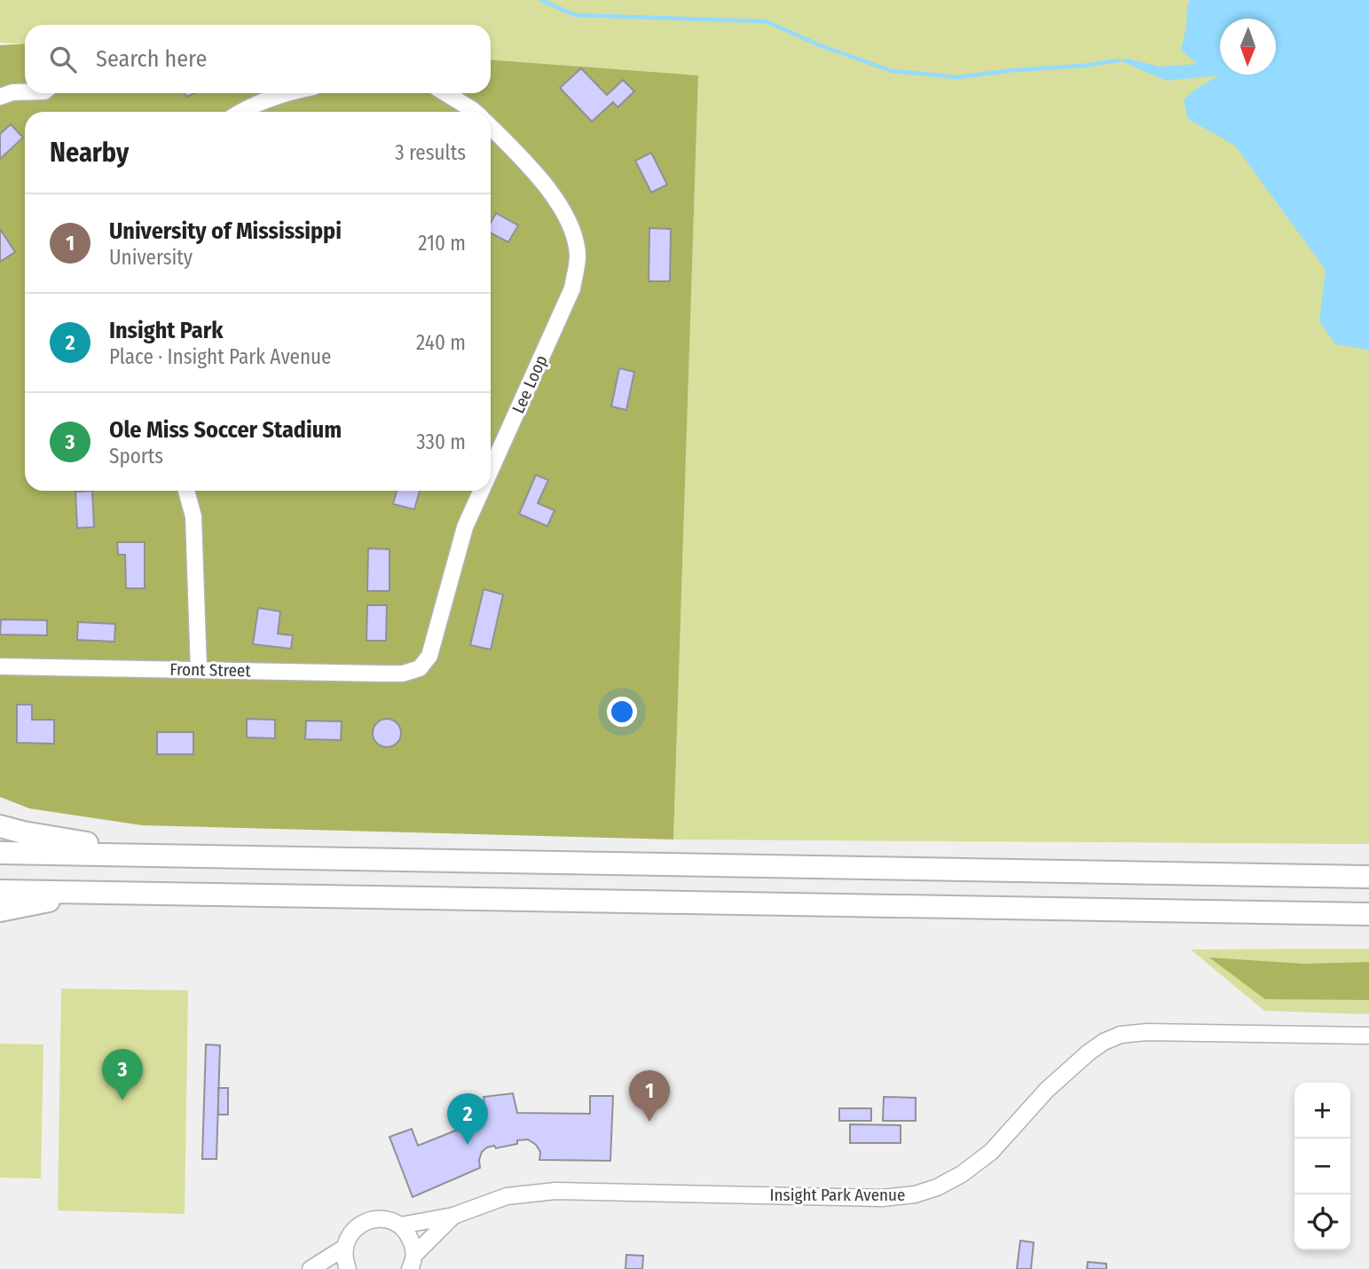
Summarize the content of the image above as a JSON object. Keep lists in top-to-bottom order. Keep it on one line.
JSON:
{"streets":{"street":["Lee Loop","Front Street","Insight Park Avenue"]},"crossings":[["Lee Loop","Front Street"]],"north":"bottom","page":{"search":"Search here","heading":["Nearby","3 results"],"list":[{"mark":"1","name":"University of Mississippi","note":"University","value":"210 m"},{"mark":"2","name":"Insight Park","note":"Place · Insight Park Avenue","value":"240 m"},{"mark":"3","name":"Ole Miss Soccer Stadium","note":"Sports","value":"330 m"}],"pins":["3","1","2"],"map_buttons":["+","−"]}}
